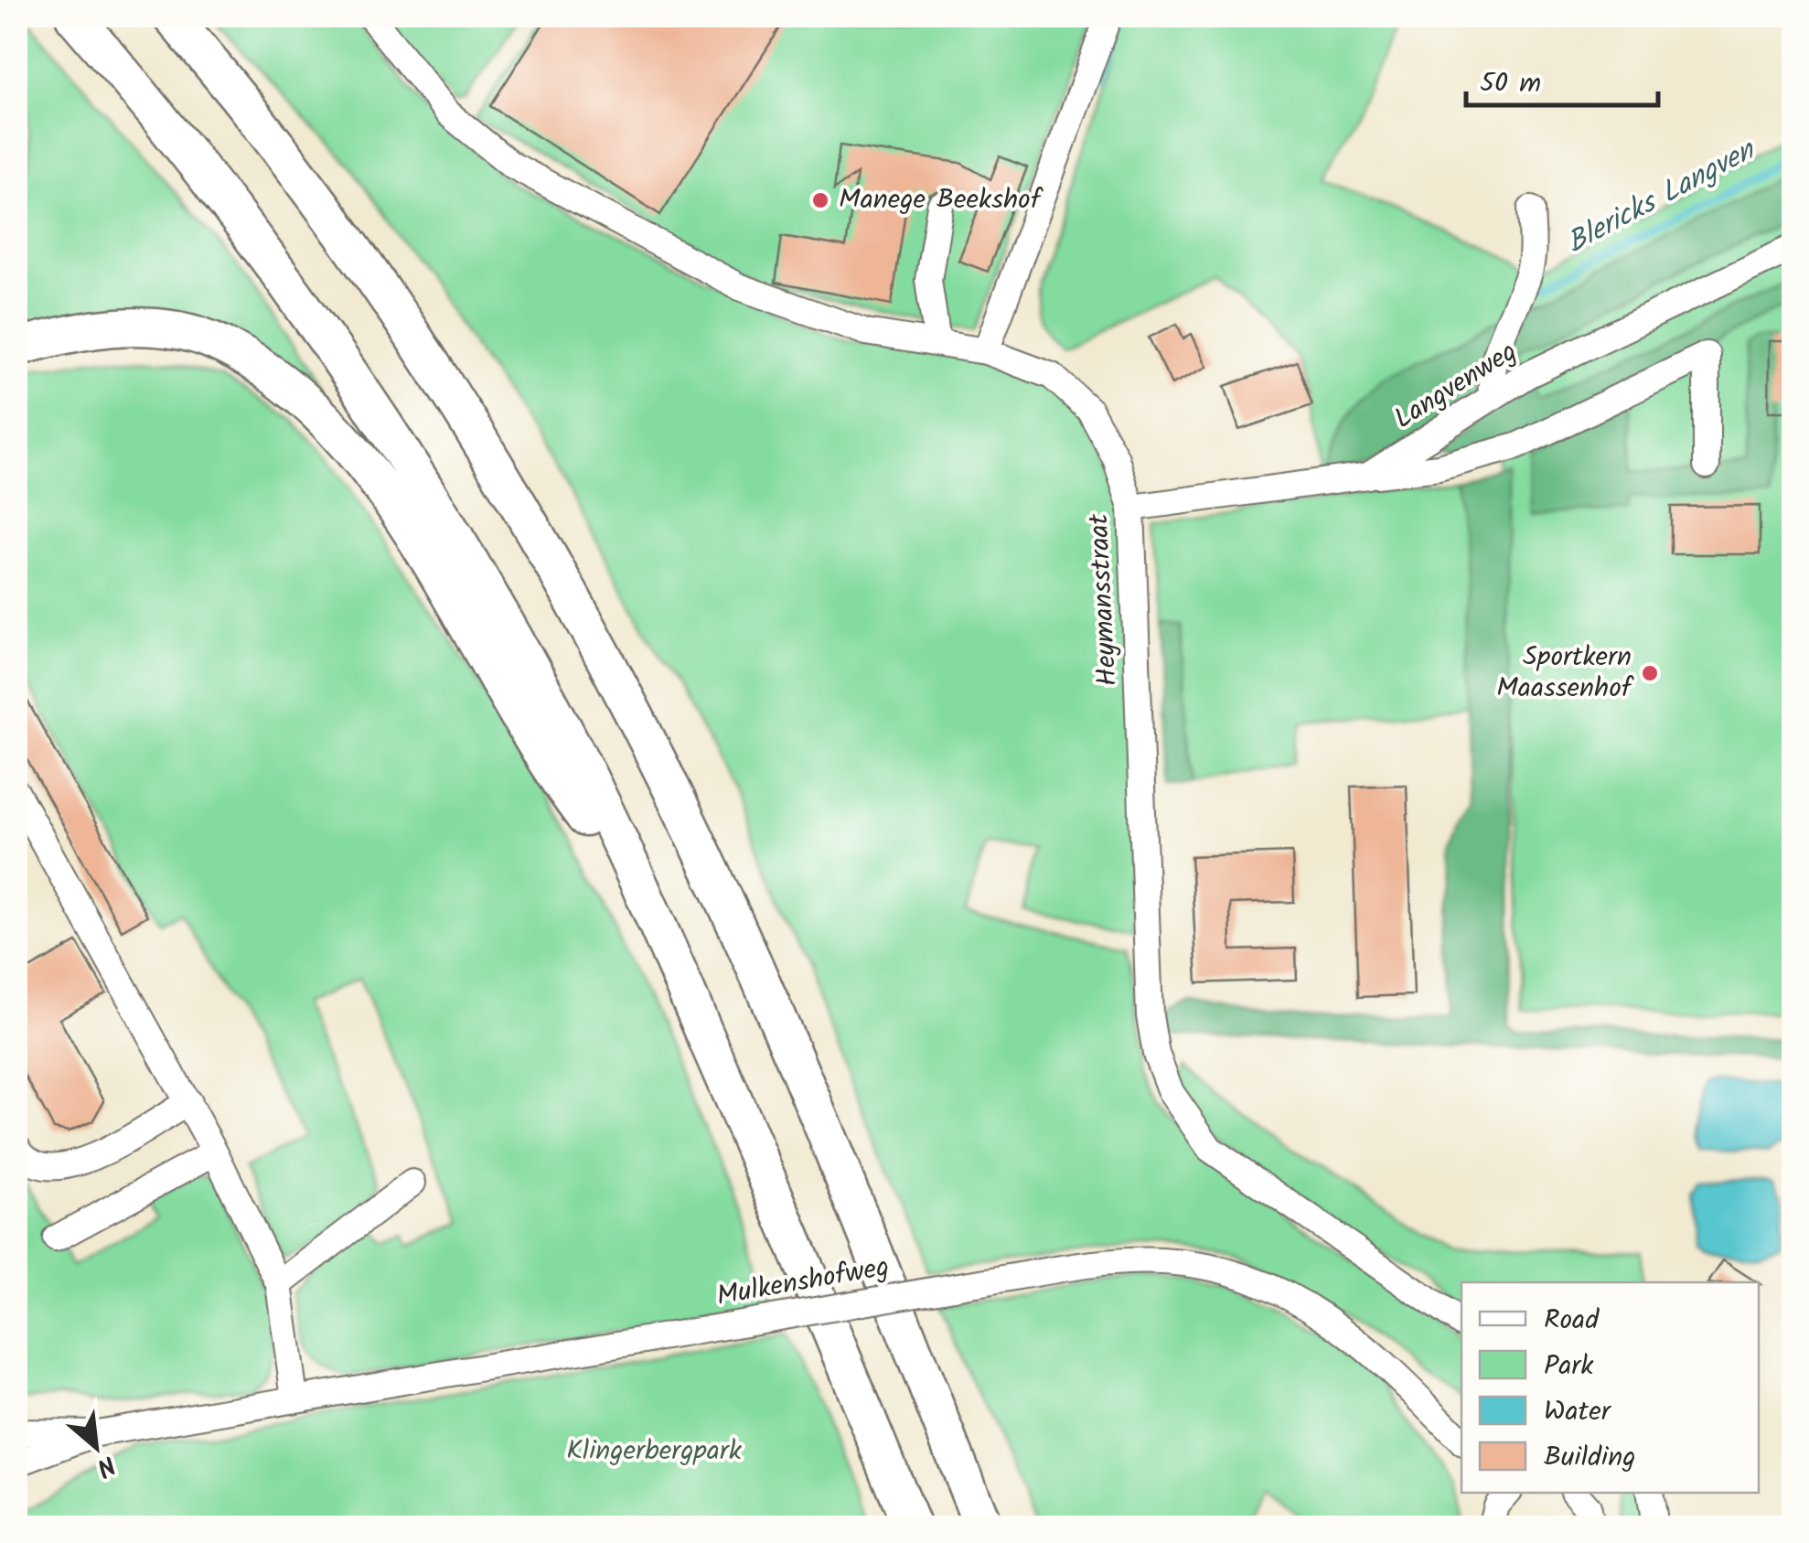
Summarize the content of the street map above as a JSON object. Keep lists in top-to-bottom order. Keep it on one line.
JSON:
{"streets":{"street":["Langvenweg","Heymansstraat","Mulkenshofweg"]},"crossings":[["Langvenweg","Heymansstraat"]],"water":["Blericks Langven"],"parks":["Klingerbergpark"],"places":["Manege Beekshof","Sportkern Maassenhof"],"legend":["Road","Park","Water","Building"],"scale_bar":"50 m","north":"bottom right"}
